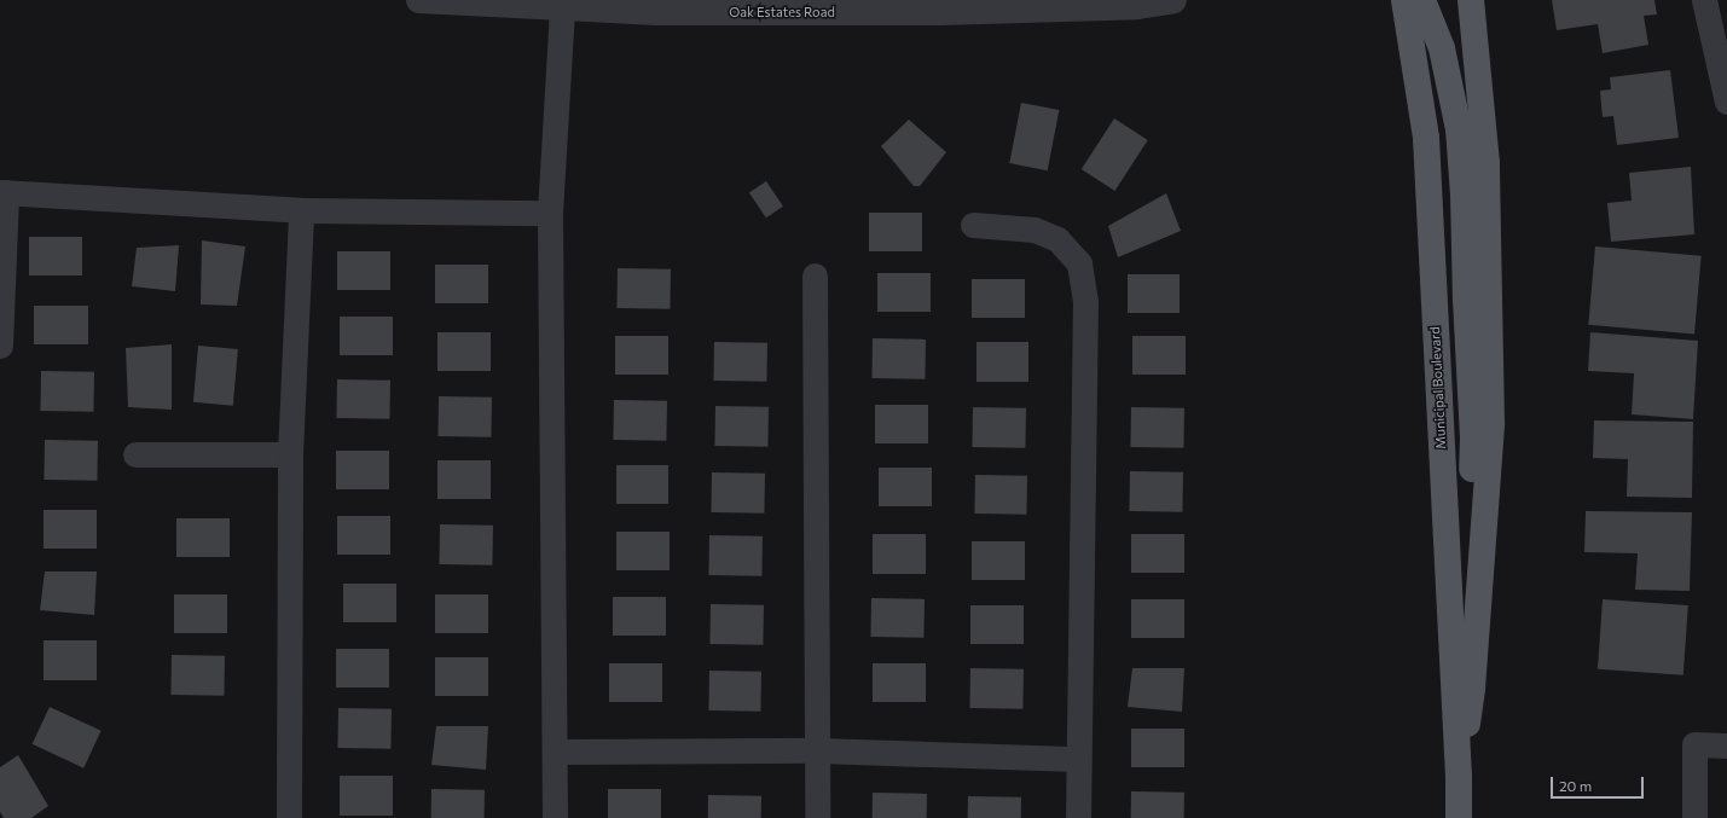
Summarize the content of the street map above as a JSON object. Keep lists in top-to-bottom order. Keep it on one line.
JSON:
{"streets":{"main road":["Municipal Boulevard"],"street":["Oak Estates Road"]},"scale_bar":"20 m"}
